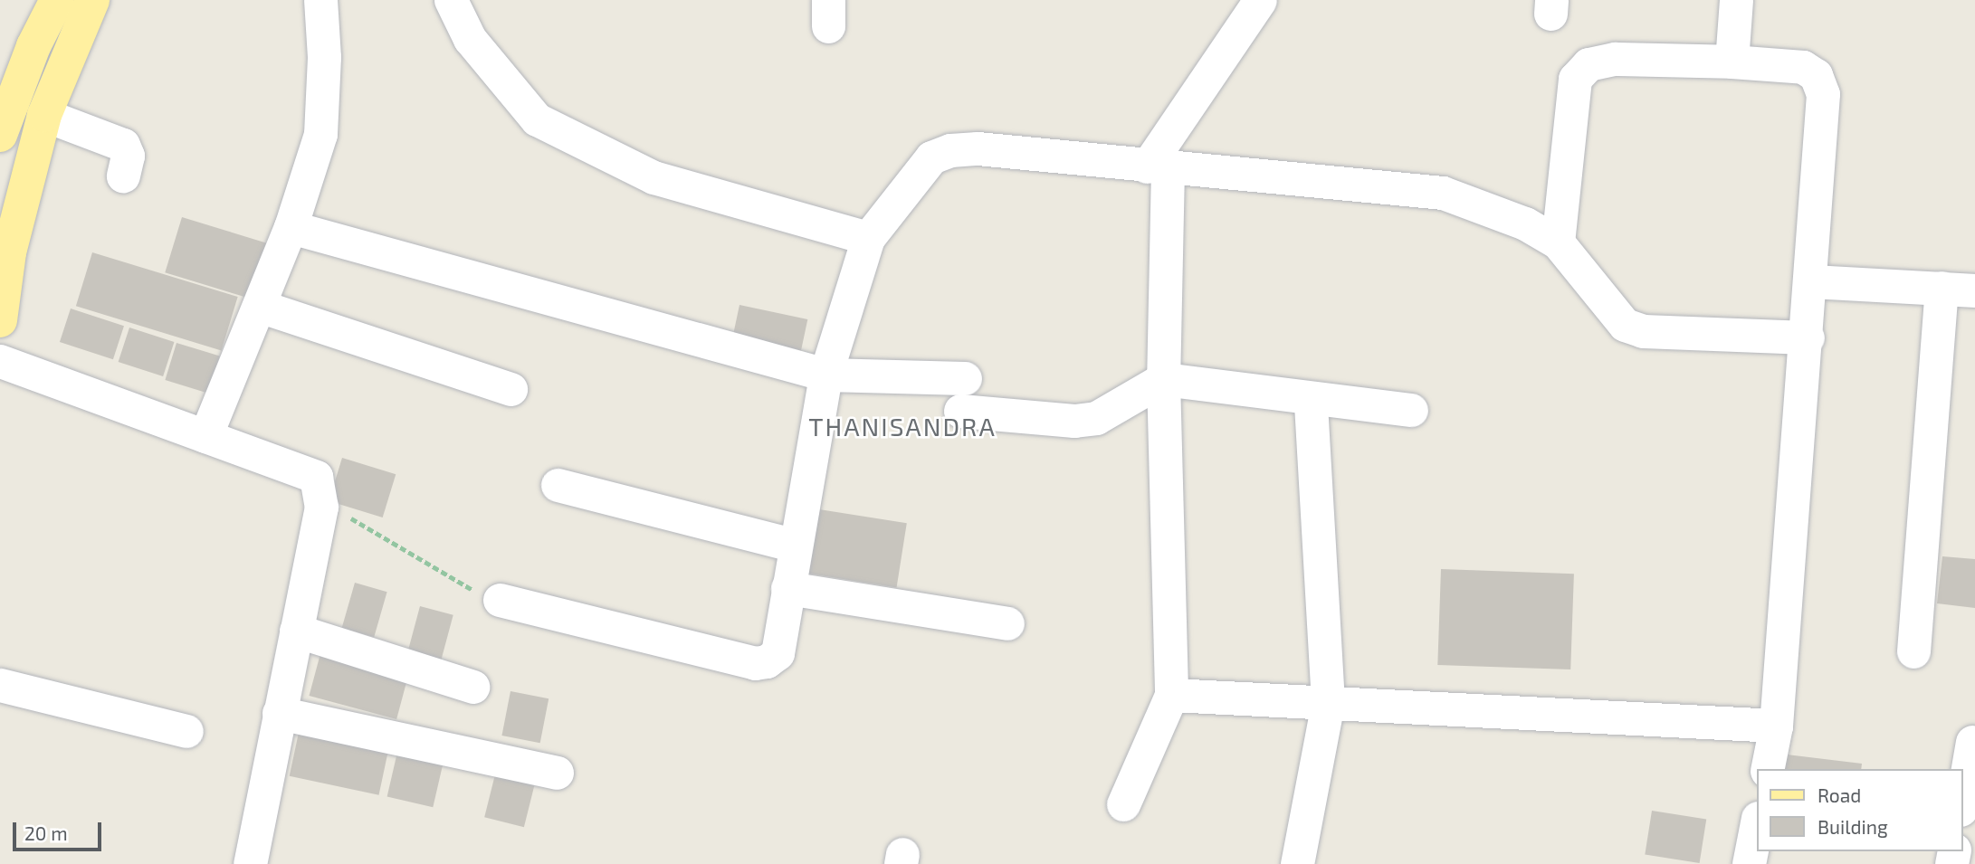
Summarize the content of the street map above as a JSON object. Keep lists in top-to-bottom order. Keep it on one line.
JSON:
{"districts":["THANISANDRA"],"legend":["Road","Building"],"scale_bar":"20 m"}
